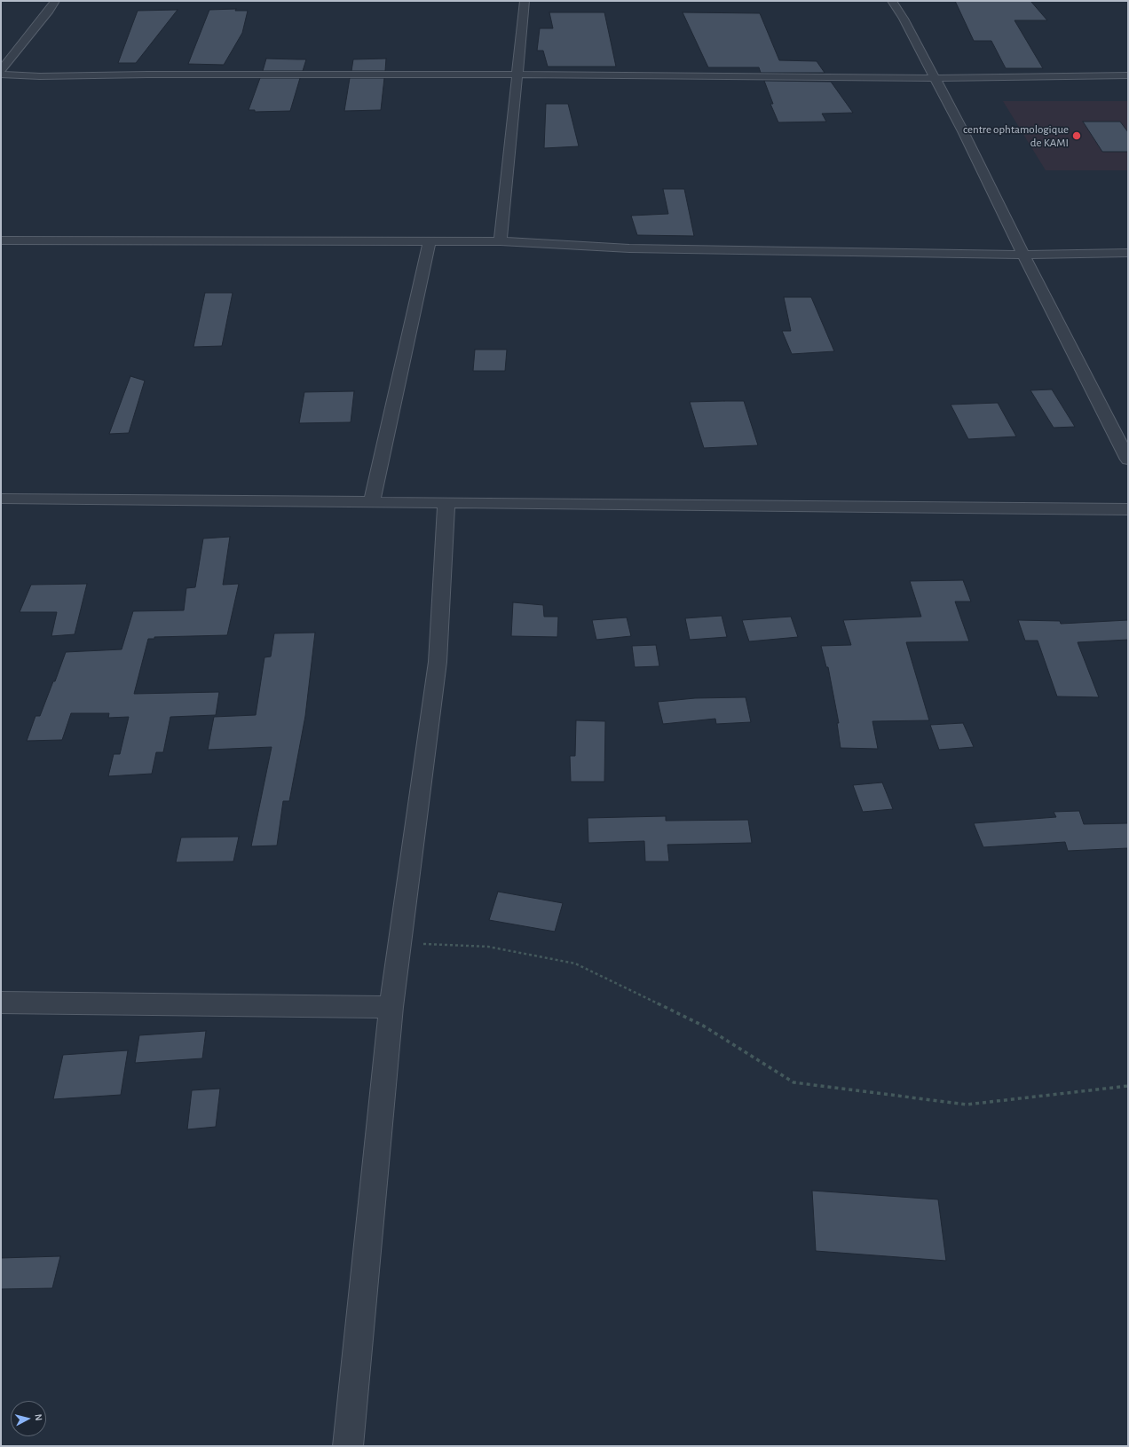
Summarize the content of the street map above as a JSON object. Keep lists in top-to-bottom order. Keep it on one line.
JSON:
{"places":["centre ophtamologique de KAMI"],"north":"right"}
